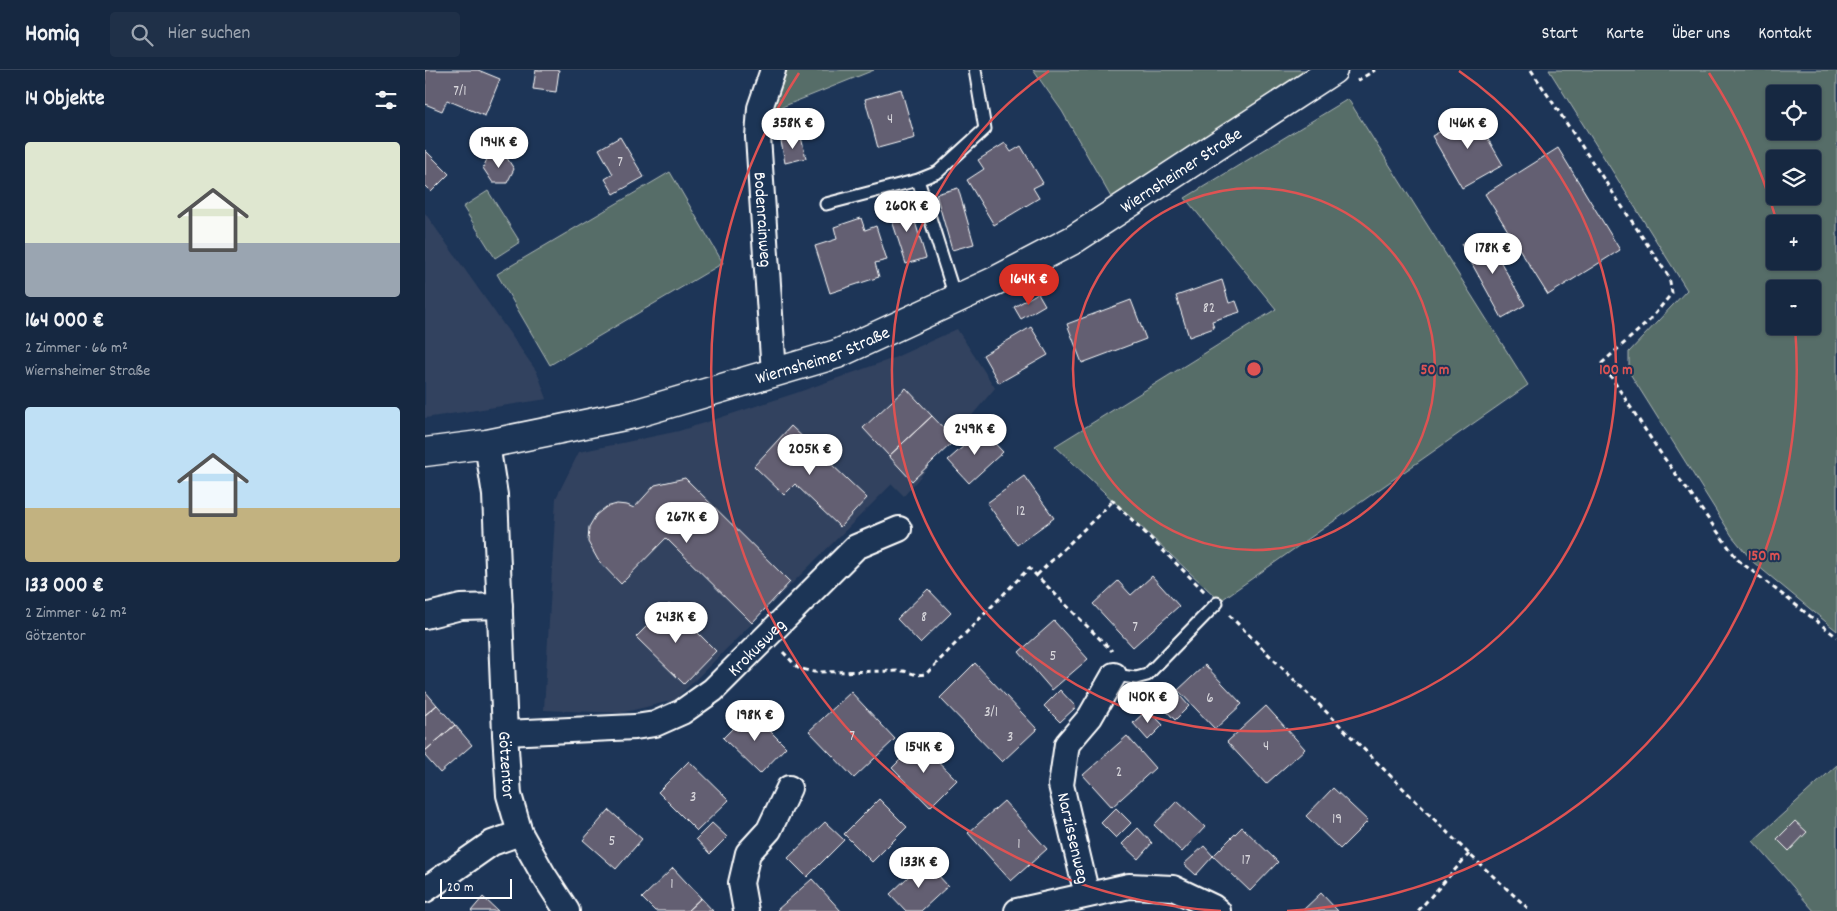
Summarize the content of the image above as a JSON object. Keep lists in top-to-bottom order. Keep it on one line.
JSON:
{"streets":{"main road":["Wiernsheimer Straße"],"street":["Bodenrainweg","Krokusweg","Götzentor","Narzissenweg"]},"crossings":[["Wiernsheimer Straße","Bodenrainweg"],["Krokusweg","Götzentor"]],"house_numbers":["7/1","4","7","82","12","8","7","5","6","3/1","7","3","4","2","3","19","5","1","17","1"],"scale_bar":"20 m","page":{"header":"Homiq","search":"Hier suchen","nav":["Start","Karte","Über uns","Kontakt"],"heading":"14 Objekte","map_buttons":["+","−"],"price":["358K €","146K €","194K €","260K €","178K €","164K €","249K €","205K €","267K €","243K €","140K €","198K €","154K €","133K €"],"list":[{"name":"164 000 €","note":"2 Zimmer · 66 m² · Wiernsheimer Straße"},{"name":"133 000 €","note":"2 Zimmer · 62 m² · Götzentor"}],"scale":"20 m"},"rings":["50 m","100 m","150 m"]}
